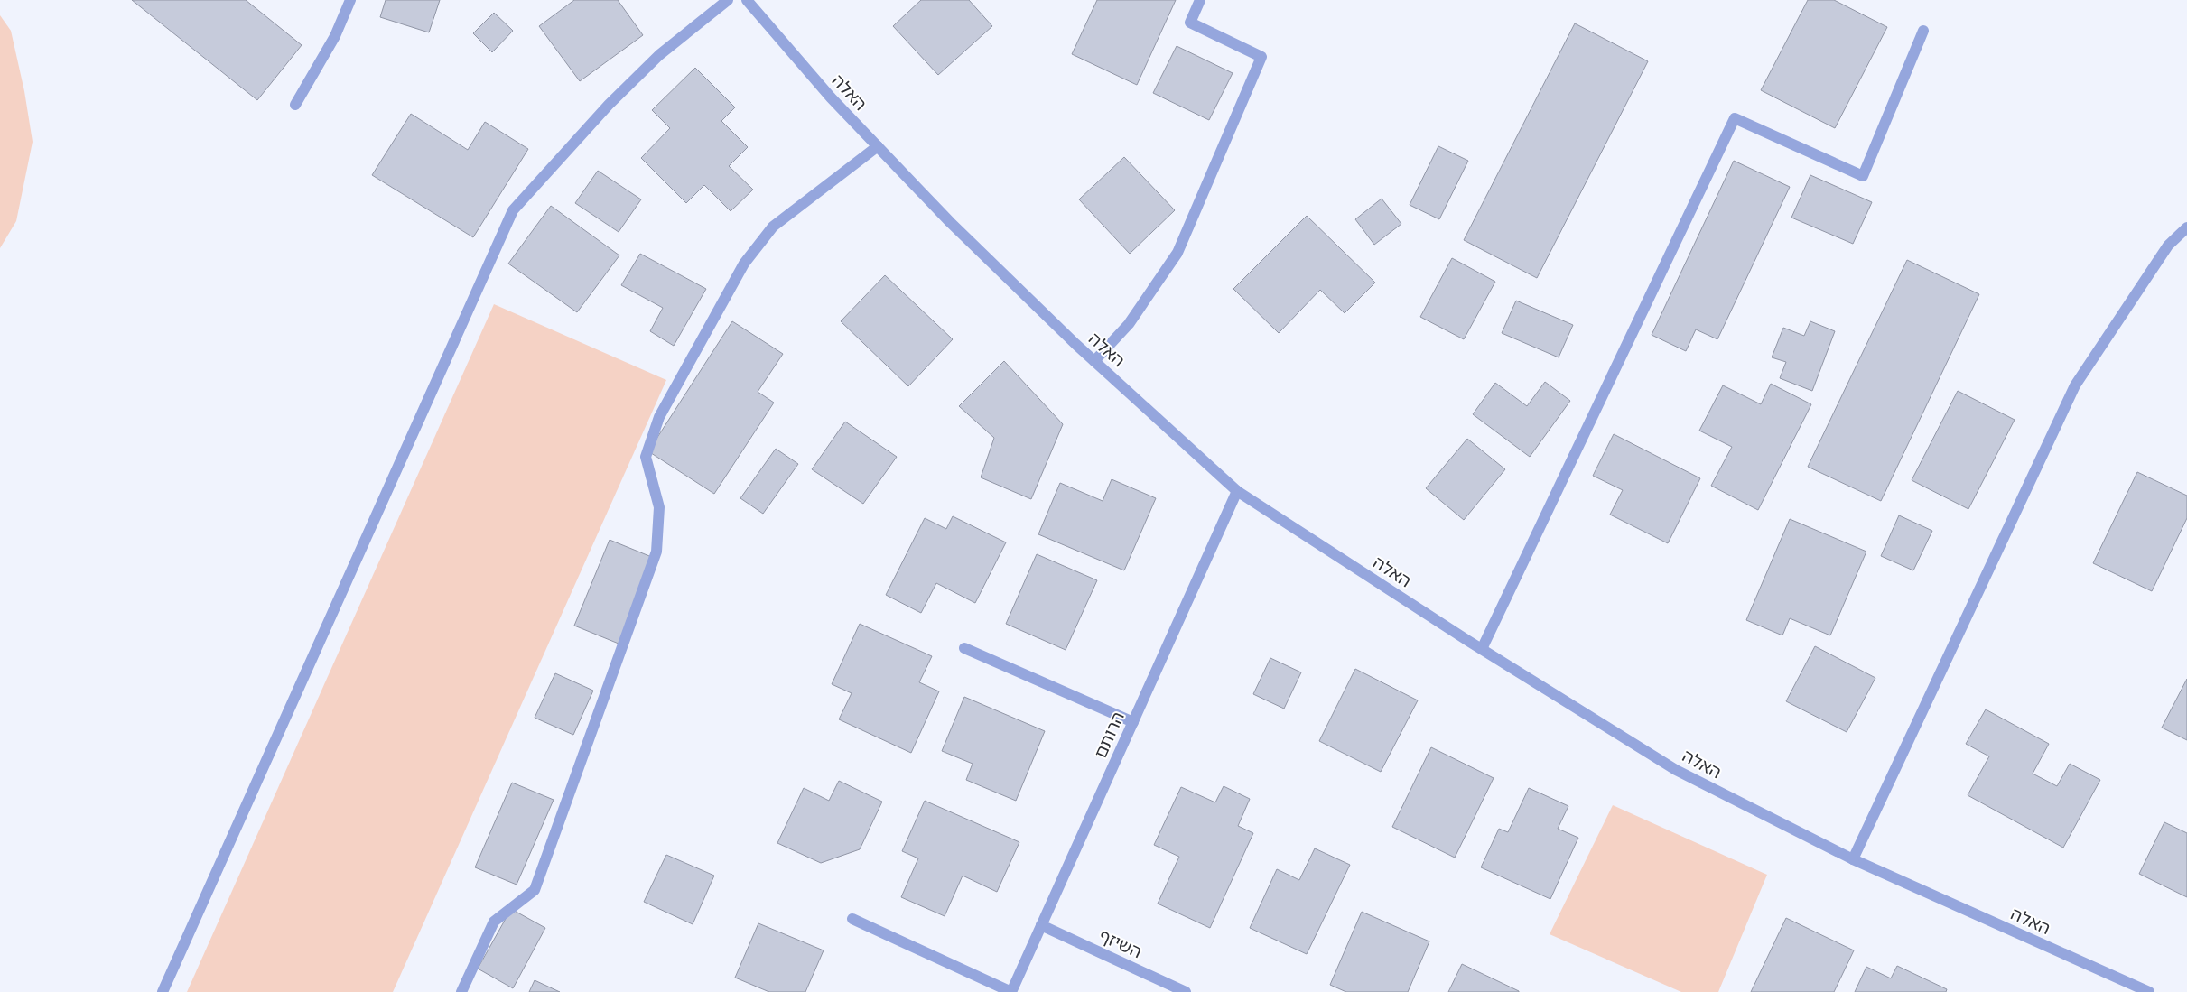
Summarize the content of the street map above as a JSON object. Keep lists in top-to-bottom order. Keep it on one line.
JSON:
{"streets":{"street":["האלה","הרותם","השיזף"]},"crossings":[["האלה","הרותם"],["הרותם","השיזף"]]}
